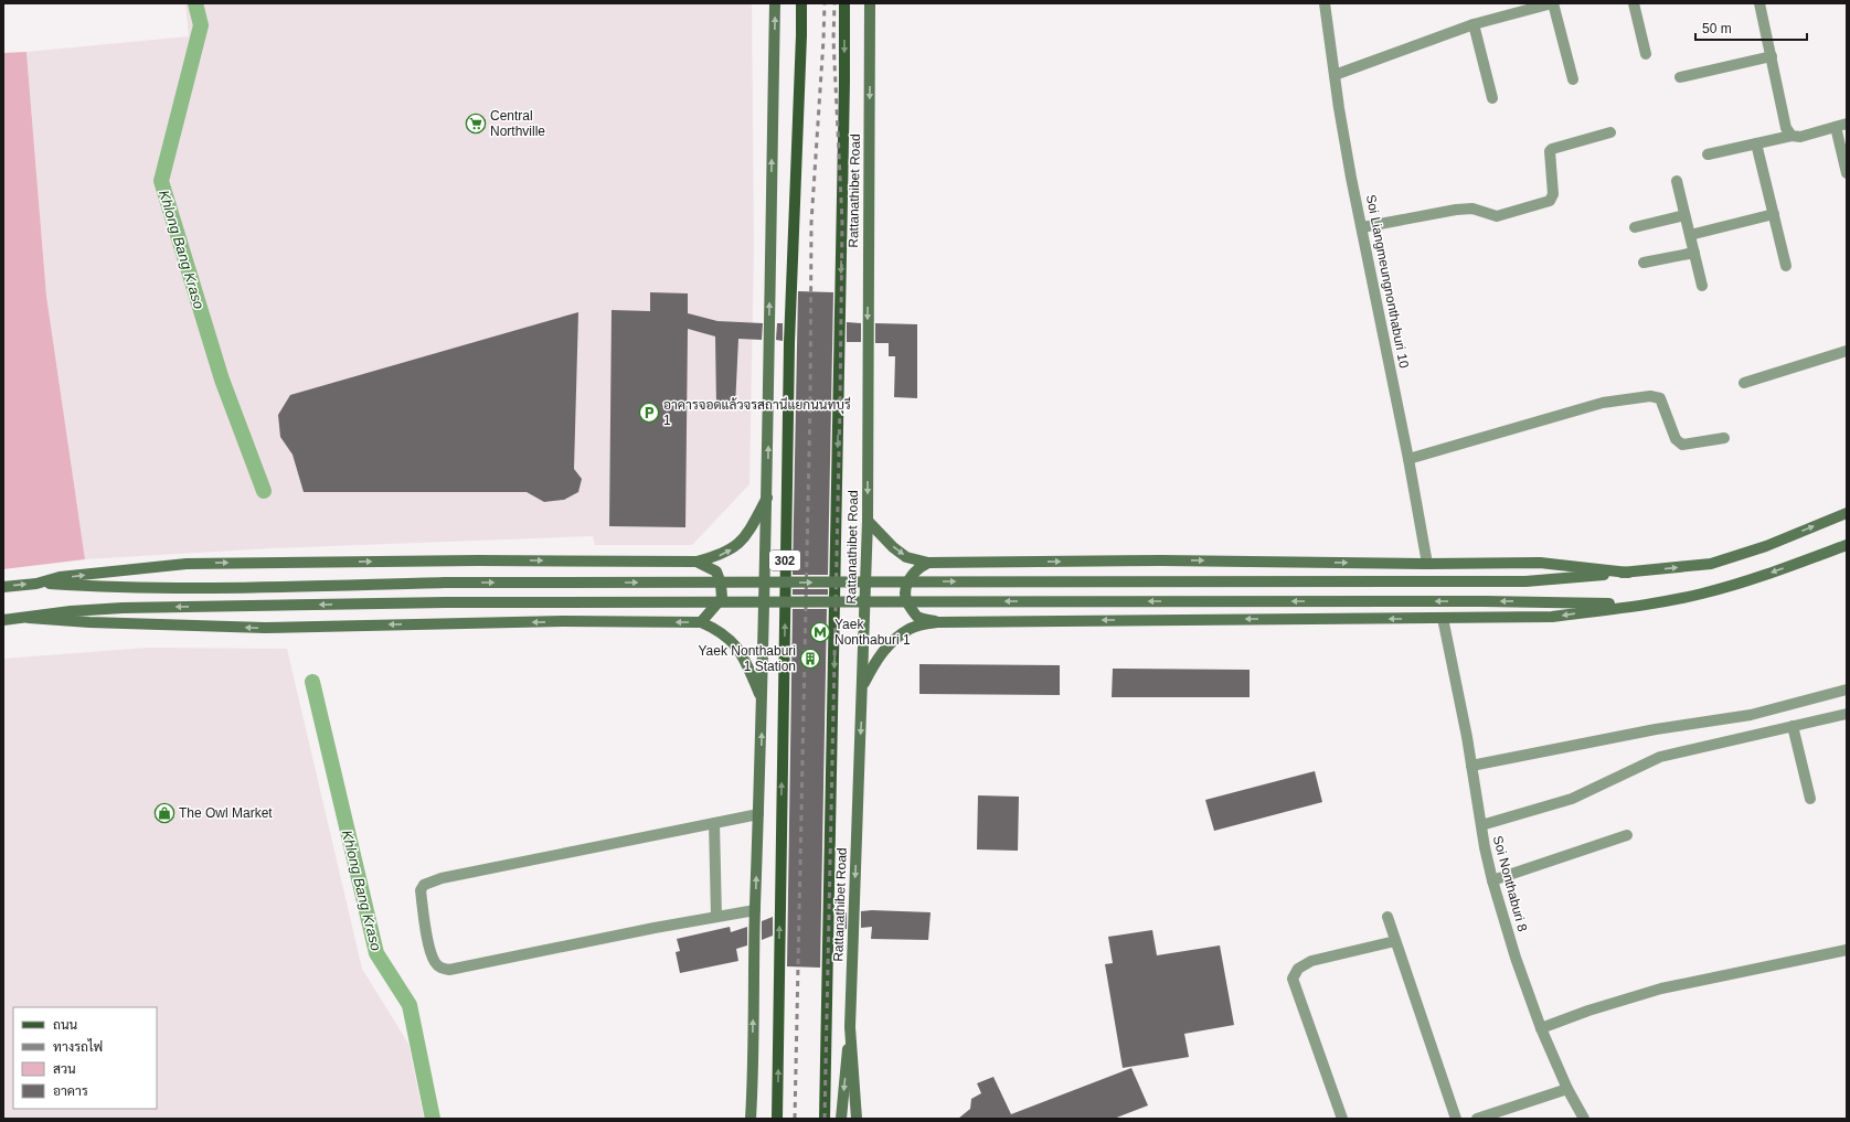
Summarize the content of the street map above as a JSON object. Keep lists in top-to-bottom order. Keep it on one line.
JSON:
{"streets":{"main road":["Rattanathibet Road","302"],"street":["Soi Liangmeungnonthaburi 10","Soi Nonthaburi 8"]},"water":["Khlong Bang Kraso"],"places":{"supermarket":["Central Northville"],"parking":["อาคารจอดแล้วจรสถานีแยกนนทบุรี 1"],"metro station":["Yaek Nonthaburi 1"],"building":["Yaek Nonthaburi 1 Station"],"shop":["The Owl Market"]},"legend":["ถนน","ทางรถไฟ","สวน","อาคาร"],"scale_bar":"50 m"}
